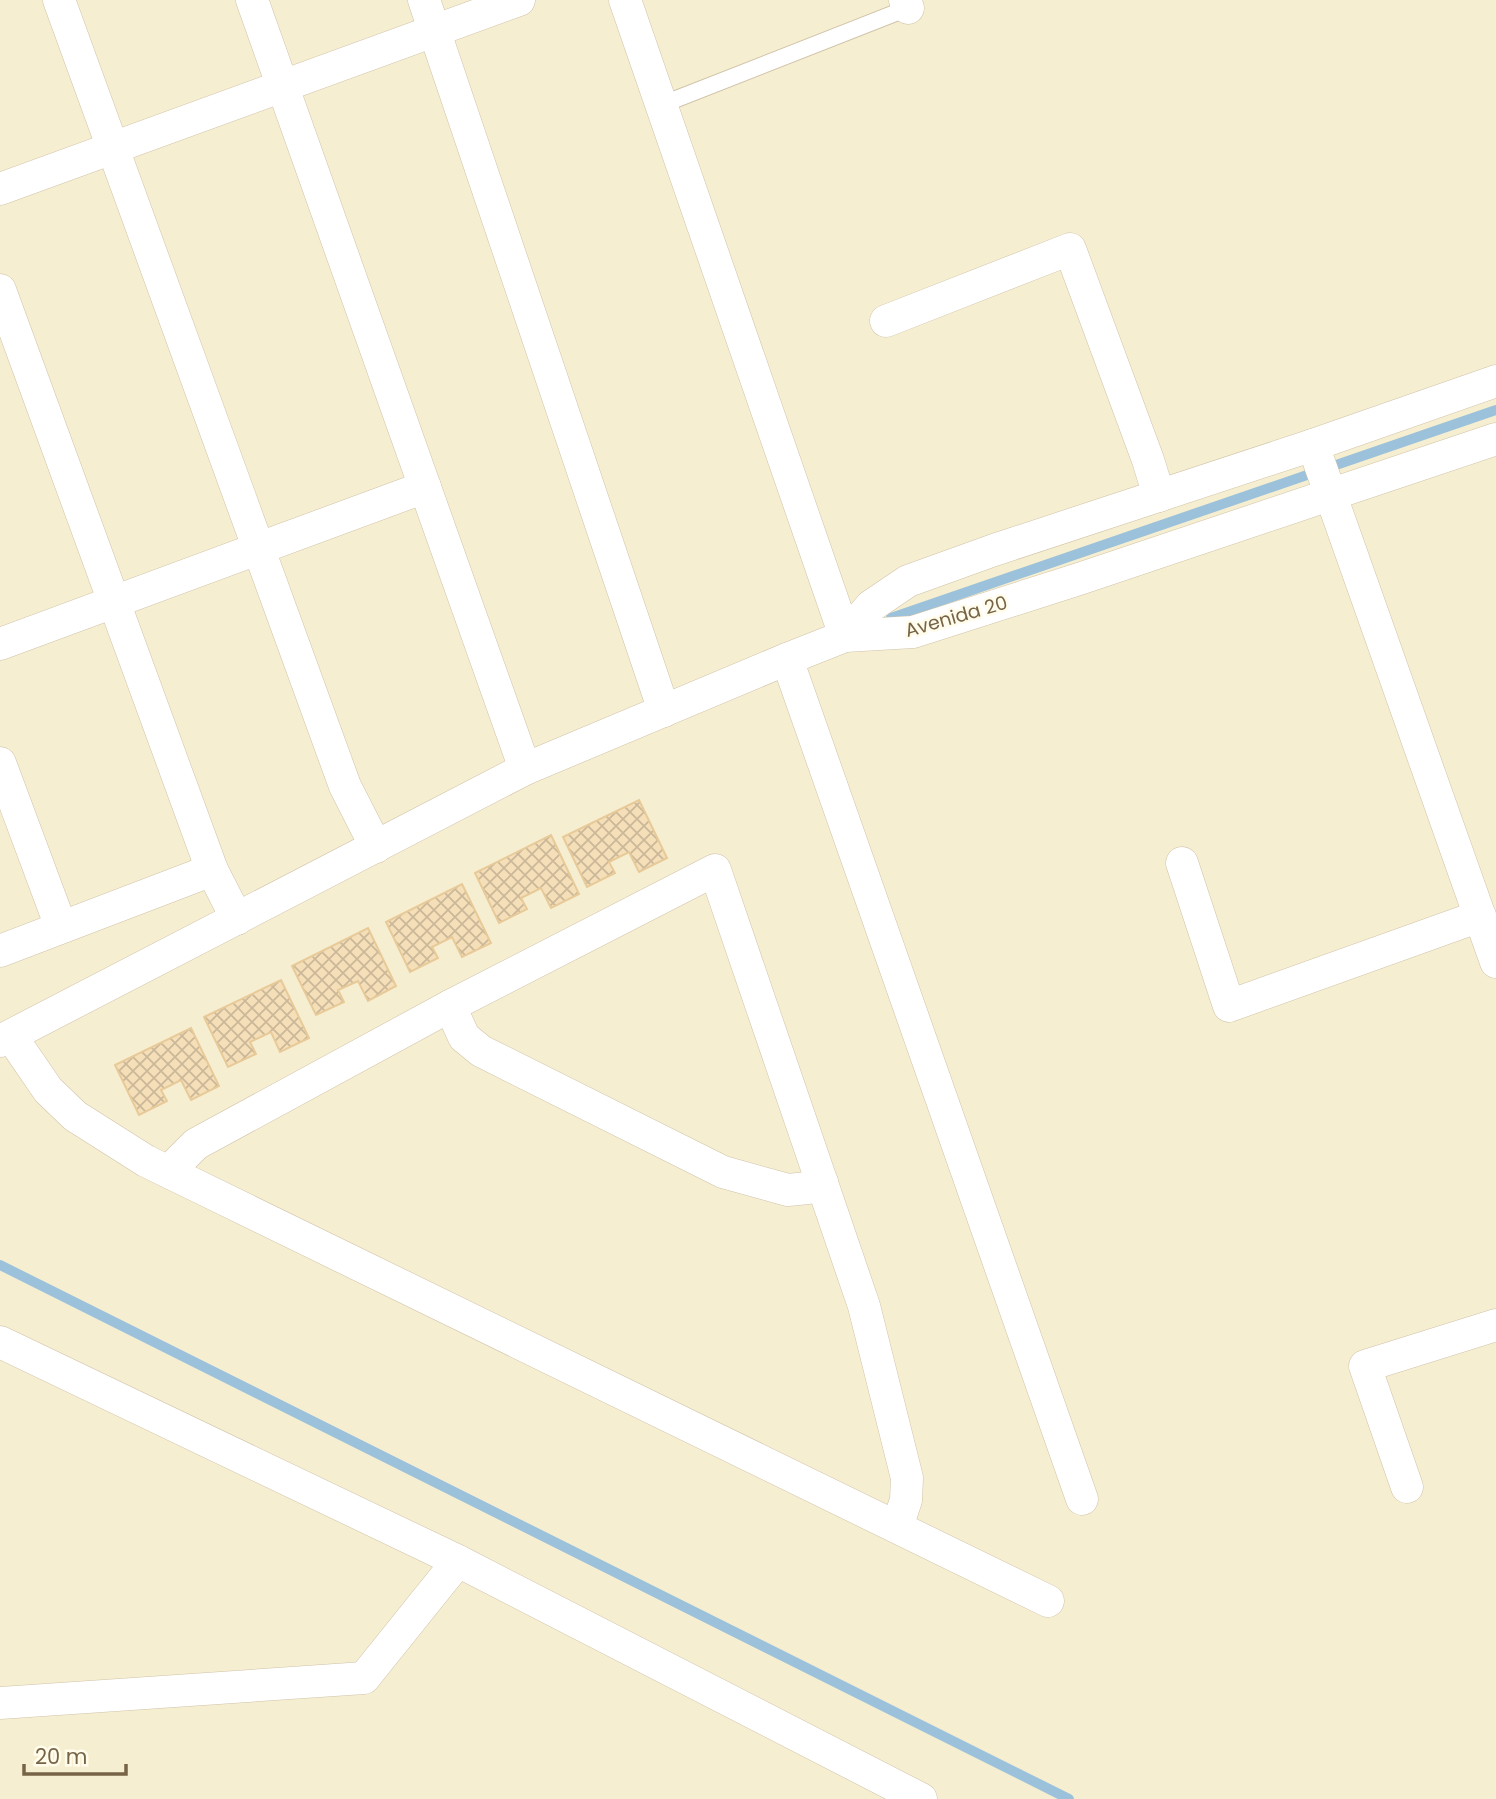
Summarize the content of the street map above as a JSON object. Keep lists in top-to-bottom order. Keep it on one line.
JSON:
{"streets":{"street":["Avenida 20"]},"scale_bar":"20 m"}
